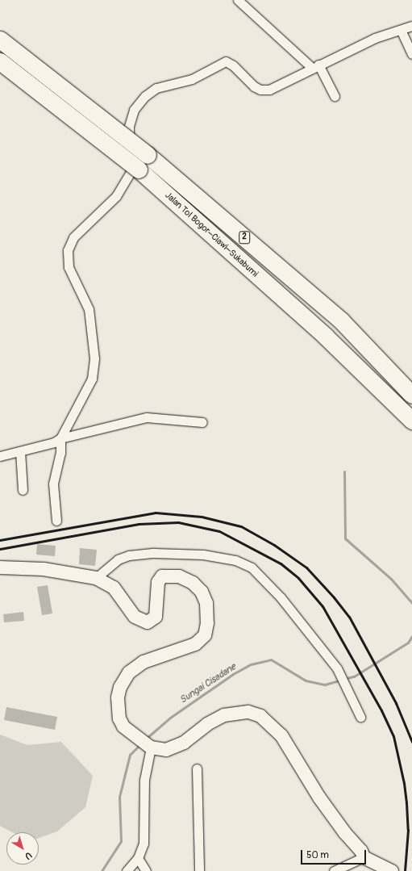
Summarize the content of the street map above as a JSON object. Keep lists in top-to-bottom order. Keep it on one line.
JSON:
{"streets":{"highway":["Jalan Tol Bogor–Ciawi–Sukabumi","2"]},"water":["Sungai Cisadane"],"scale_bar":"50 m","north":"bottom right"}
